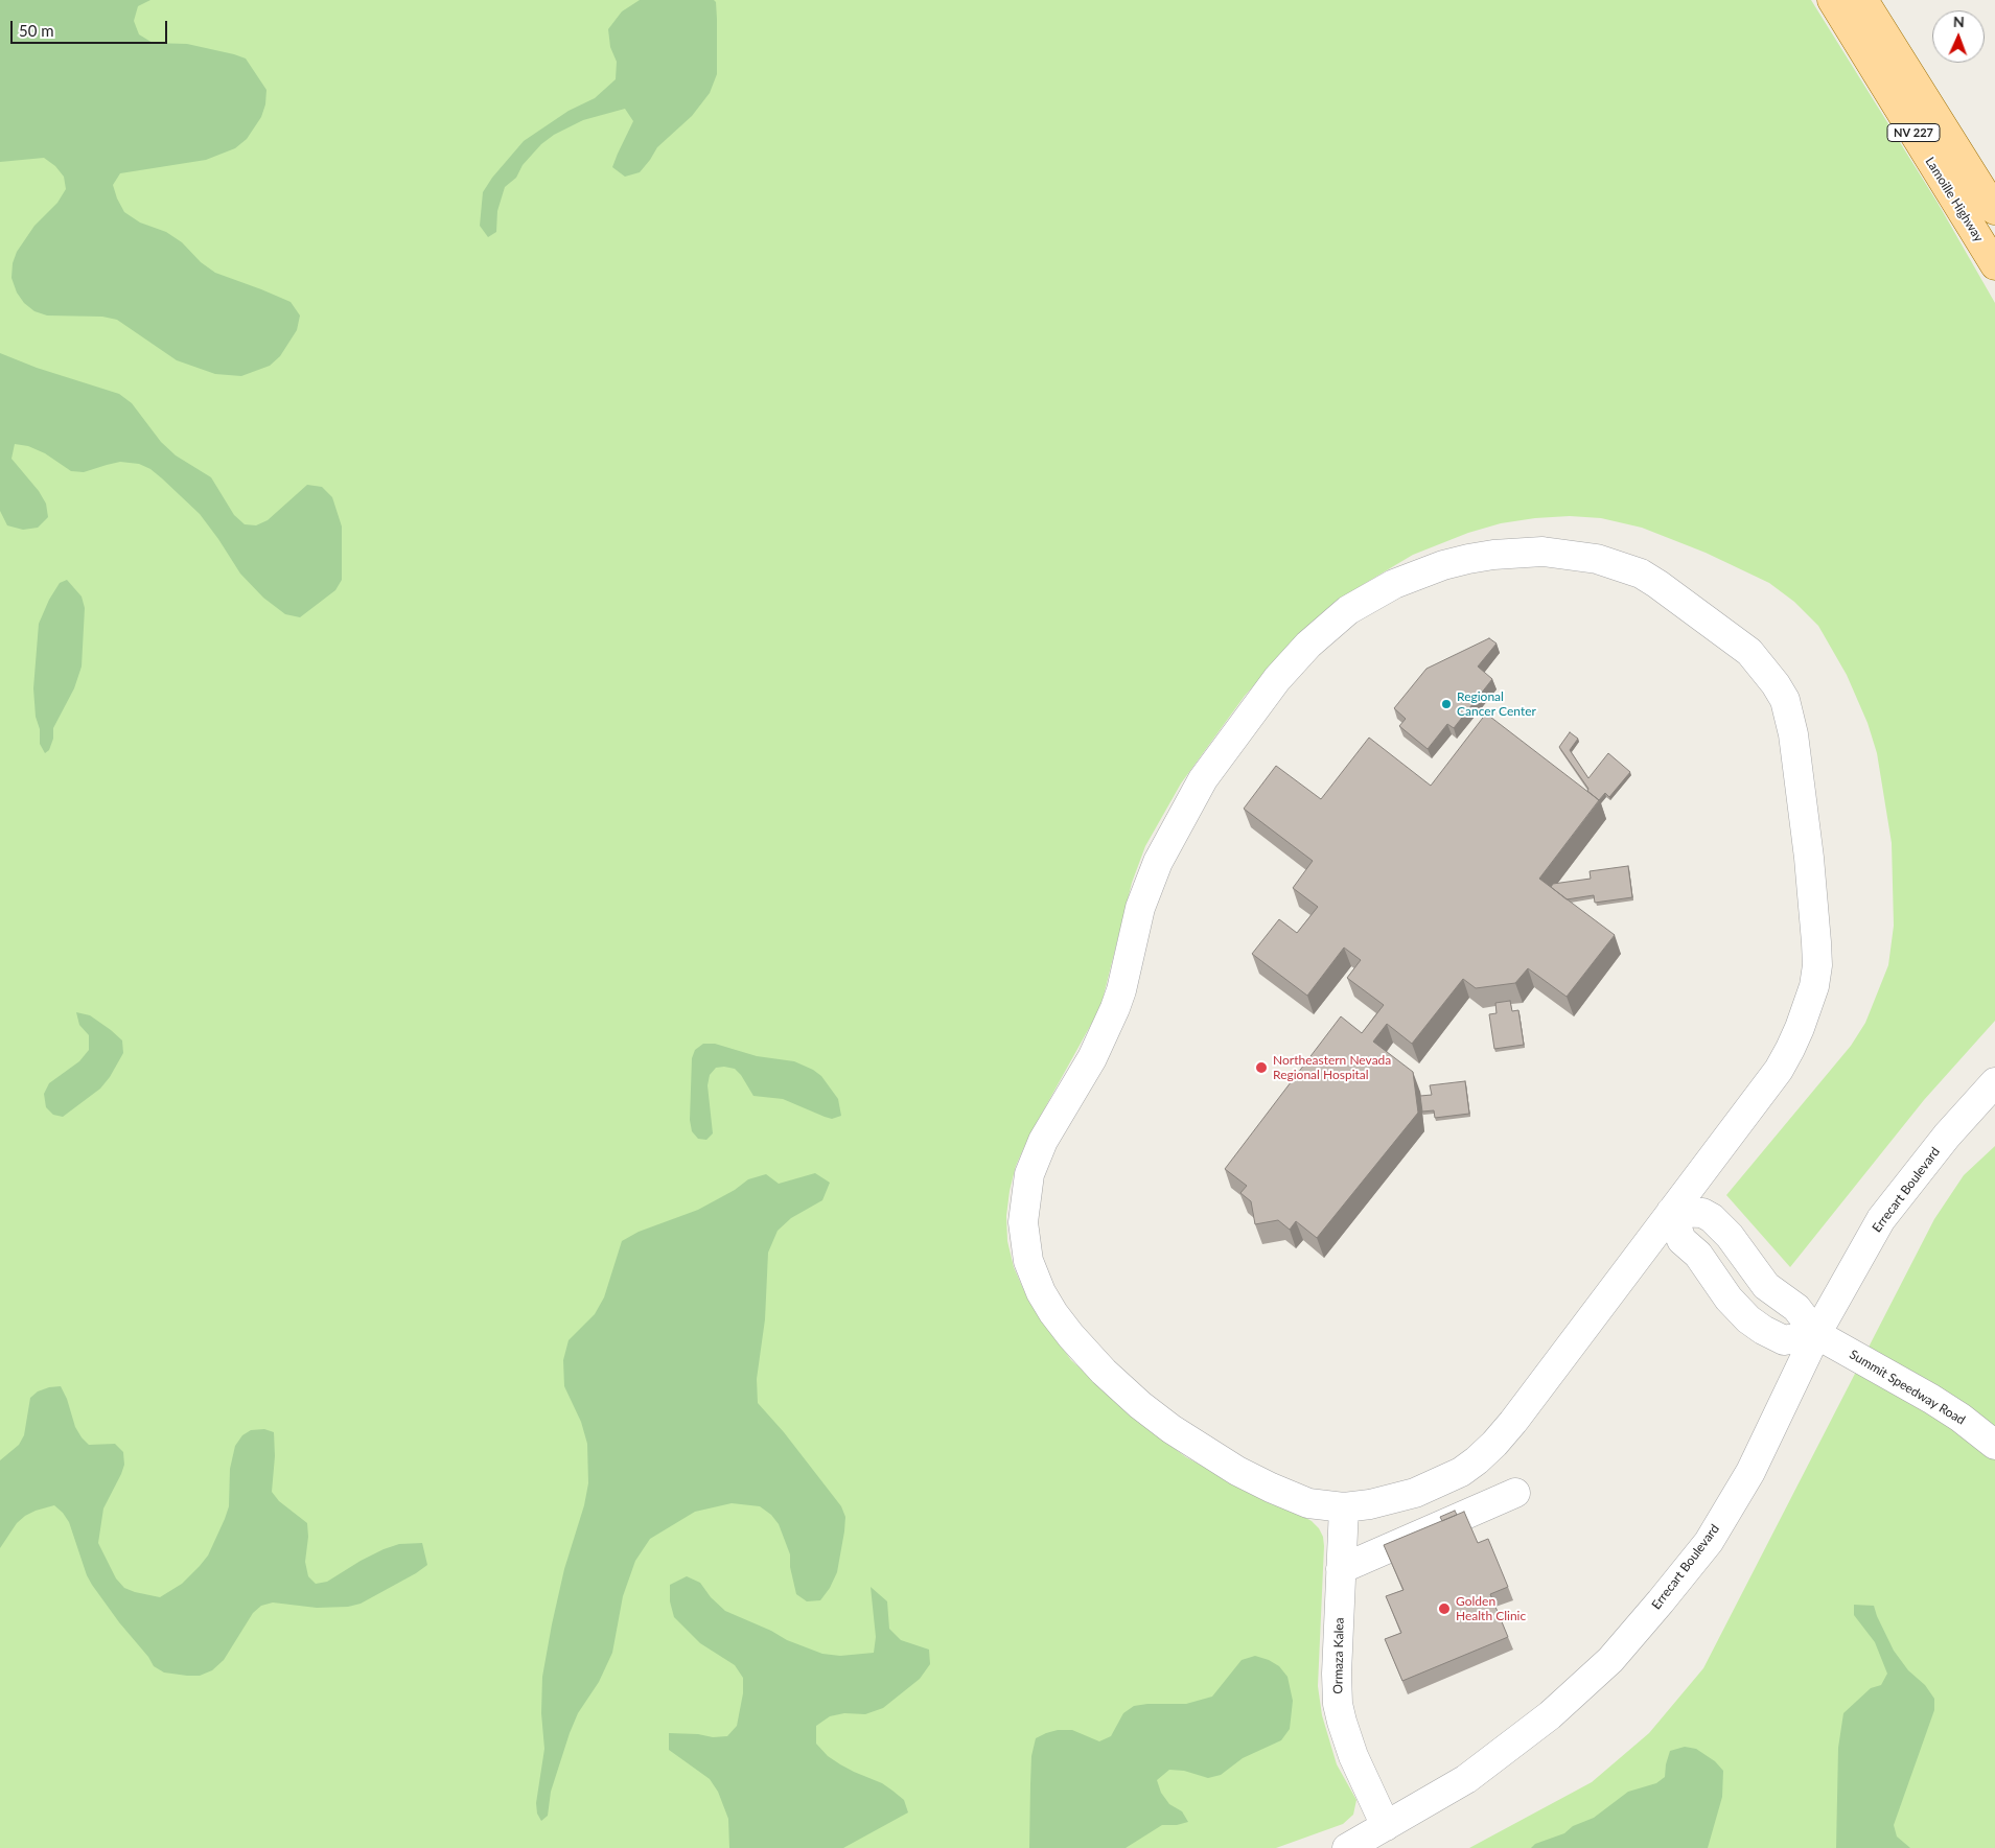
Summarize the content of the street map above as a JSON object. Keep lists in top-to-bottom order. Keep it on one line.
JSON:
{"streets":{"main road":["NV 227","Lamoille Highway"],"street":["Errecart Boulevard","Summit Speedway Road","Ormaza Kalea"]},"crossings":[["Errecart Boulevard","Summit Speedway Road"],["Errecart Boulevard","Ormaza Kalea"]],"places":["Regional Cancer Center","Northeastern Nevada Regional Hospital","Golden Health Clinic"],"scale_bar":"50 m","north":"top"}
